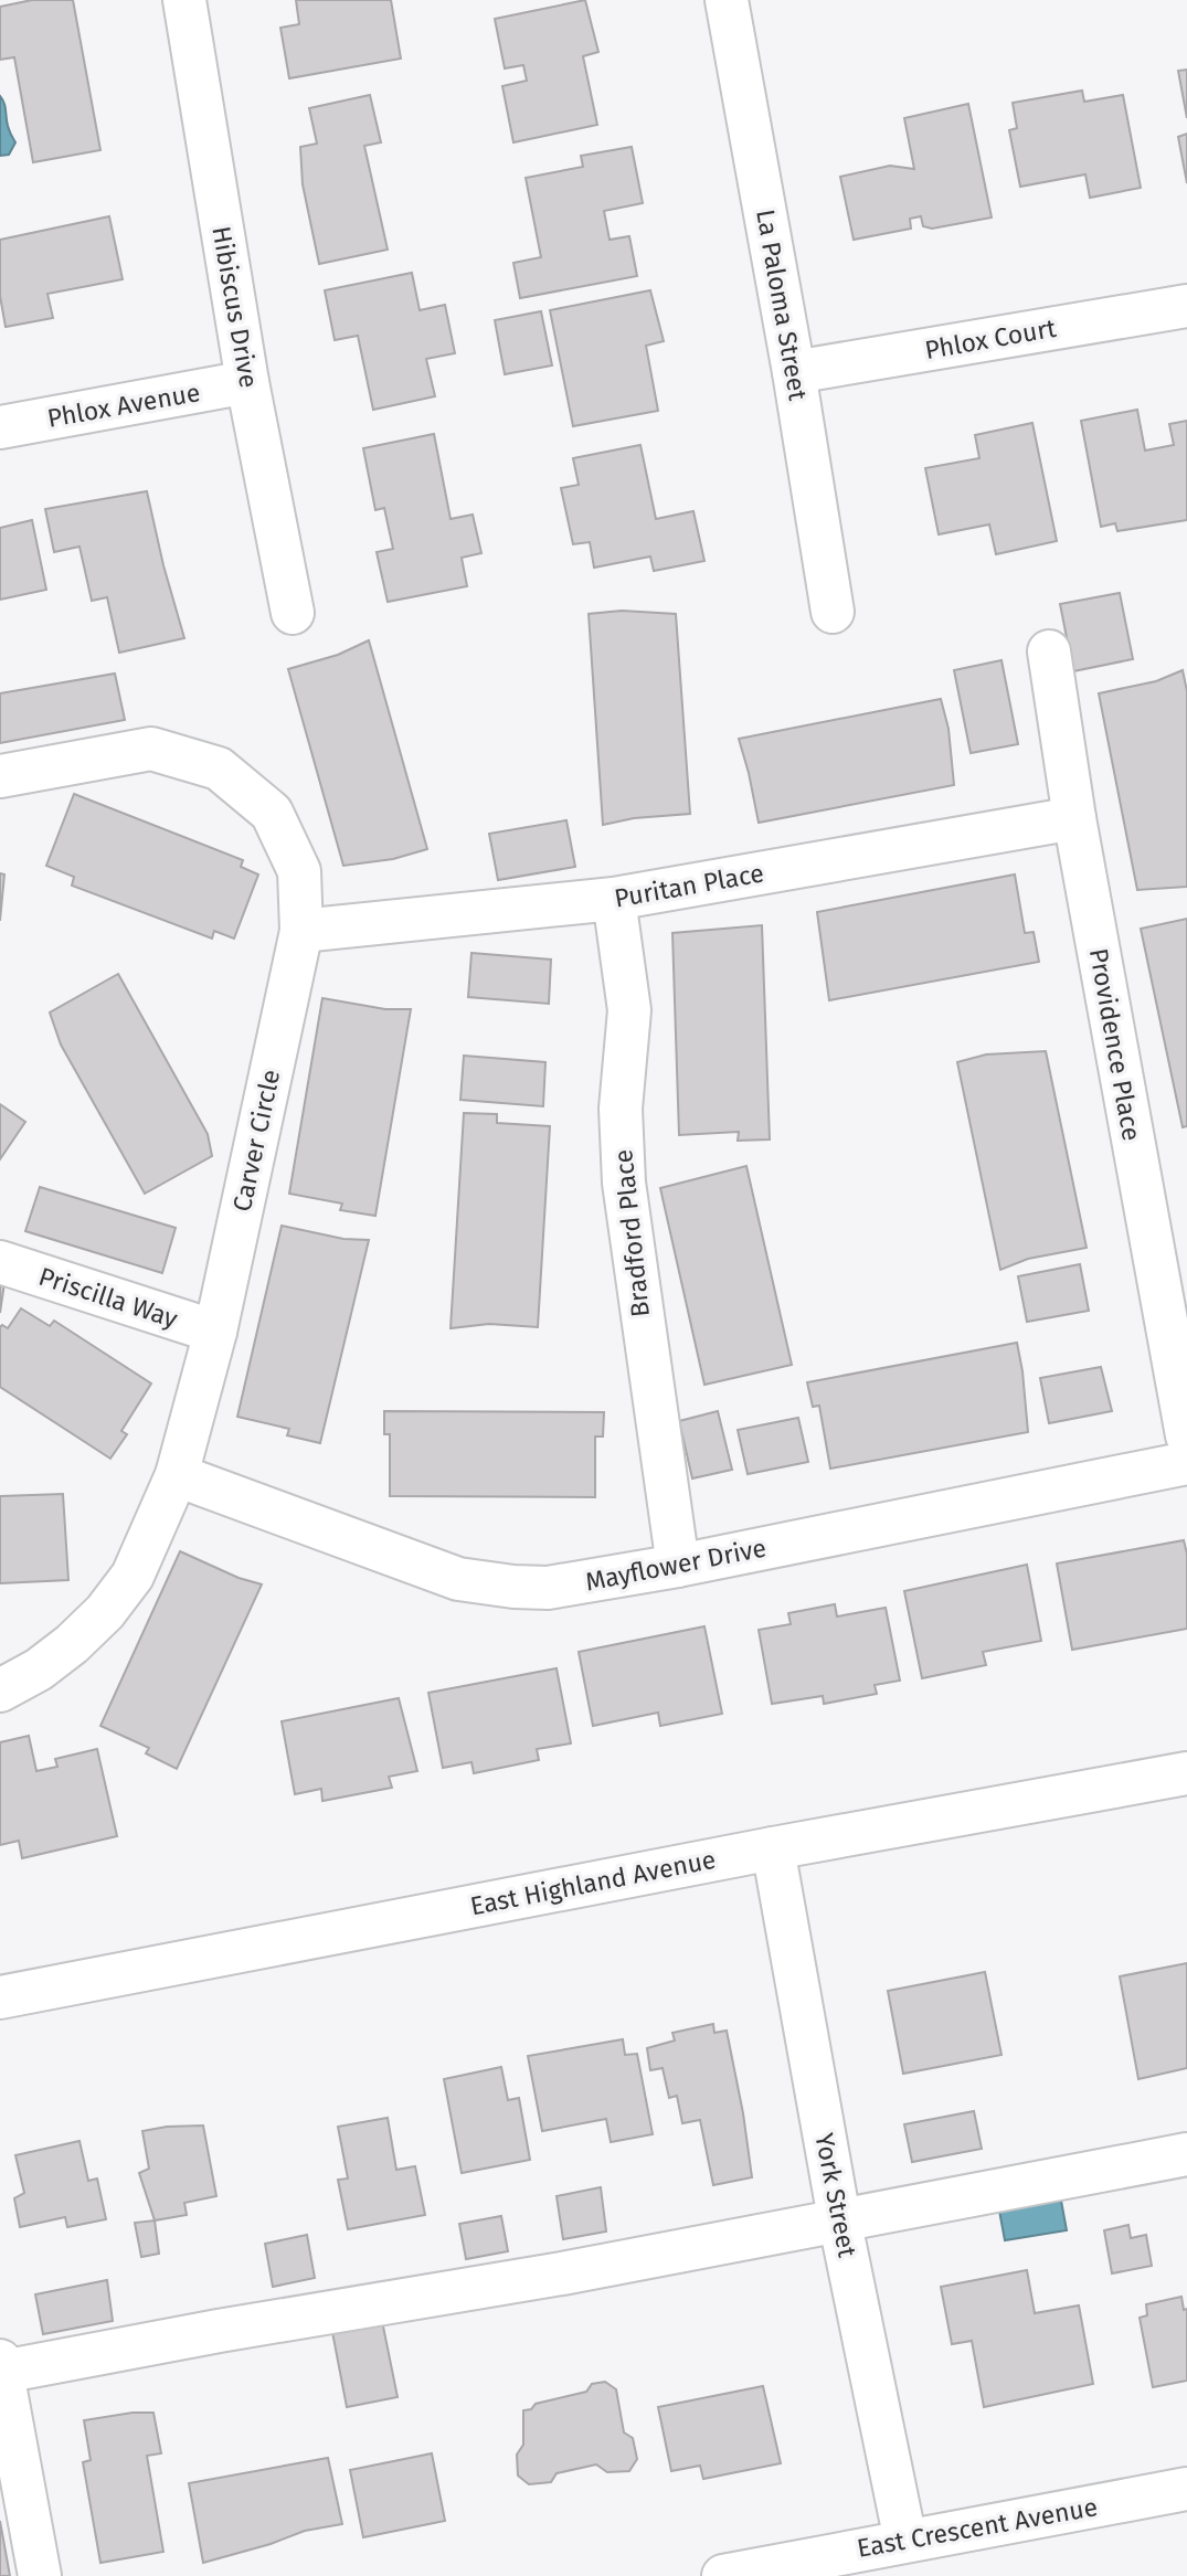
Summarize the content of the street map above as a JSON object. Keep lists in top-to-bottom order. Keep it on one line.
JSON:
{"streets":{"street":["La Paloma Street","Hibiscus Drive","Phlox Court","Phlox Avenue","Puritan Place","Providence Place","Carver Circle","Bradford Place","Priscilla Way","Mayflower Drive","East Highland Avenue","York Street","East Crescent Avenue"]},"crossings":[["La Paloma Street","Phlox Court"],["Hibiscus Drive","Phlox Avenue"],["Puritan Place","Providence Place"],["Puritan Place","Carver Circle"],["Puritan Place","Bradford Place"],["Carver Circle","Priscilla Way"],["Carver Circle","Mayflower Drive"],["Bradford Place","Mayflower Drive"],["East Highland Avenue","York Street"],["York Street","East Crescent Avenue"]]}
